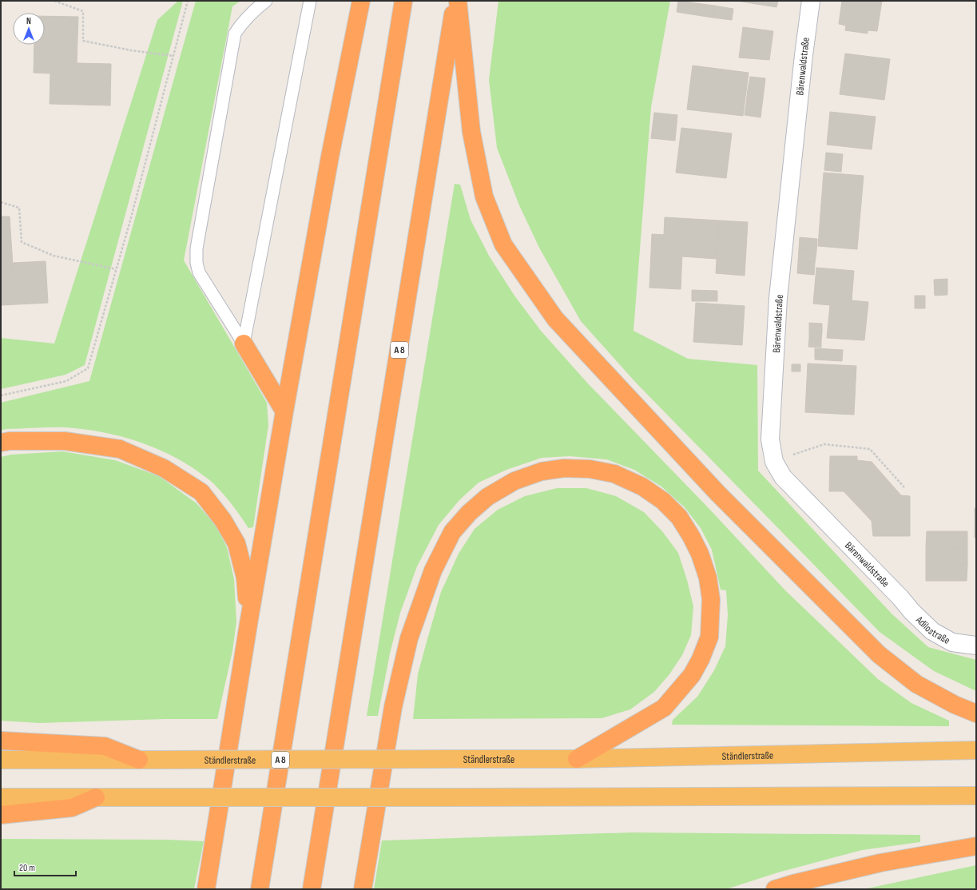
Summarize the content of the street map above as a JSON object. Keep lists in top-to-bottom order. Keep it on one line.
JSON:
{"streets":{"highway":["A 8","Ständlerstraße"],"street":["Bärenwaldstraße","Adilostraße"]},"crossings":[["Bärenwaldstraße","Adilostraße"]],"scale_bar":"20 m","north":"top"}
